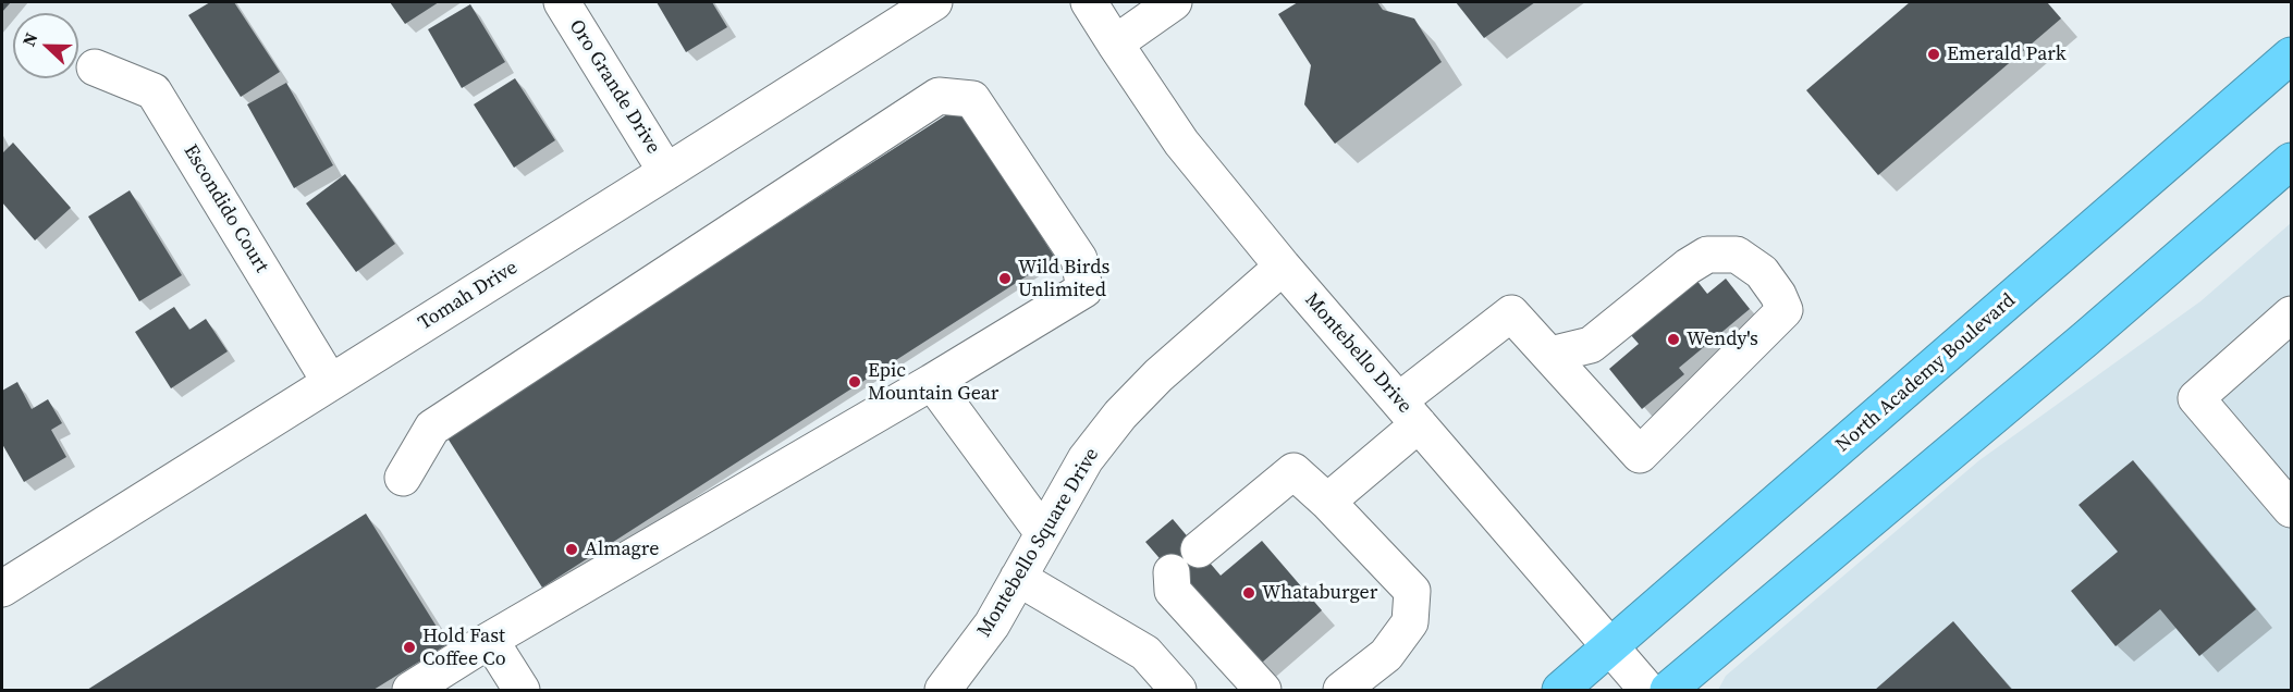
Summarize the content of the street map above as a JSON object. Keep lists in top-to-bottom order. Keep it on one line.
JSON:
{"streets":{"highway":["North Academy Boulevard"],"street":["Oro Grande Drive","Escondido Court","Tomah Drive","Montebello Drive","Montebello Square Drive"]},"crossings":[["Oro Grande Drive","Tomah Drive"],["Escondido Court","Tomah Drive"],["Montebello Drive","North Academy Boulevard"],["Montebello Drive","Montebello Square Drive"]],"places":["Emerald Park","Wild Birds Unlimited","Wendy's","Epic Mountain Gear","Almagre","Whataburger","Hold Fast Coffee Co"],"north":"left"}
